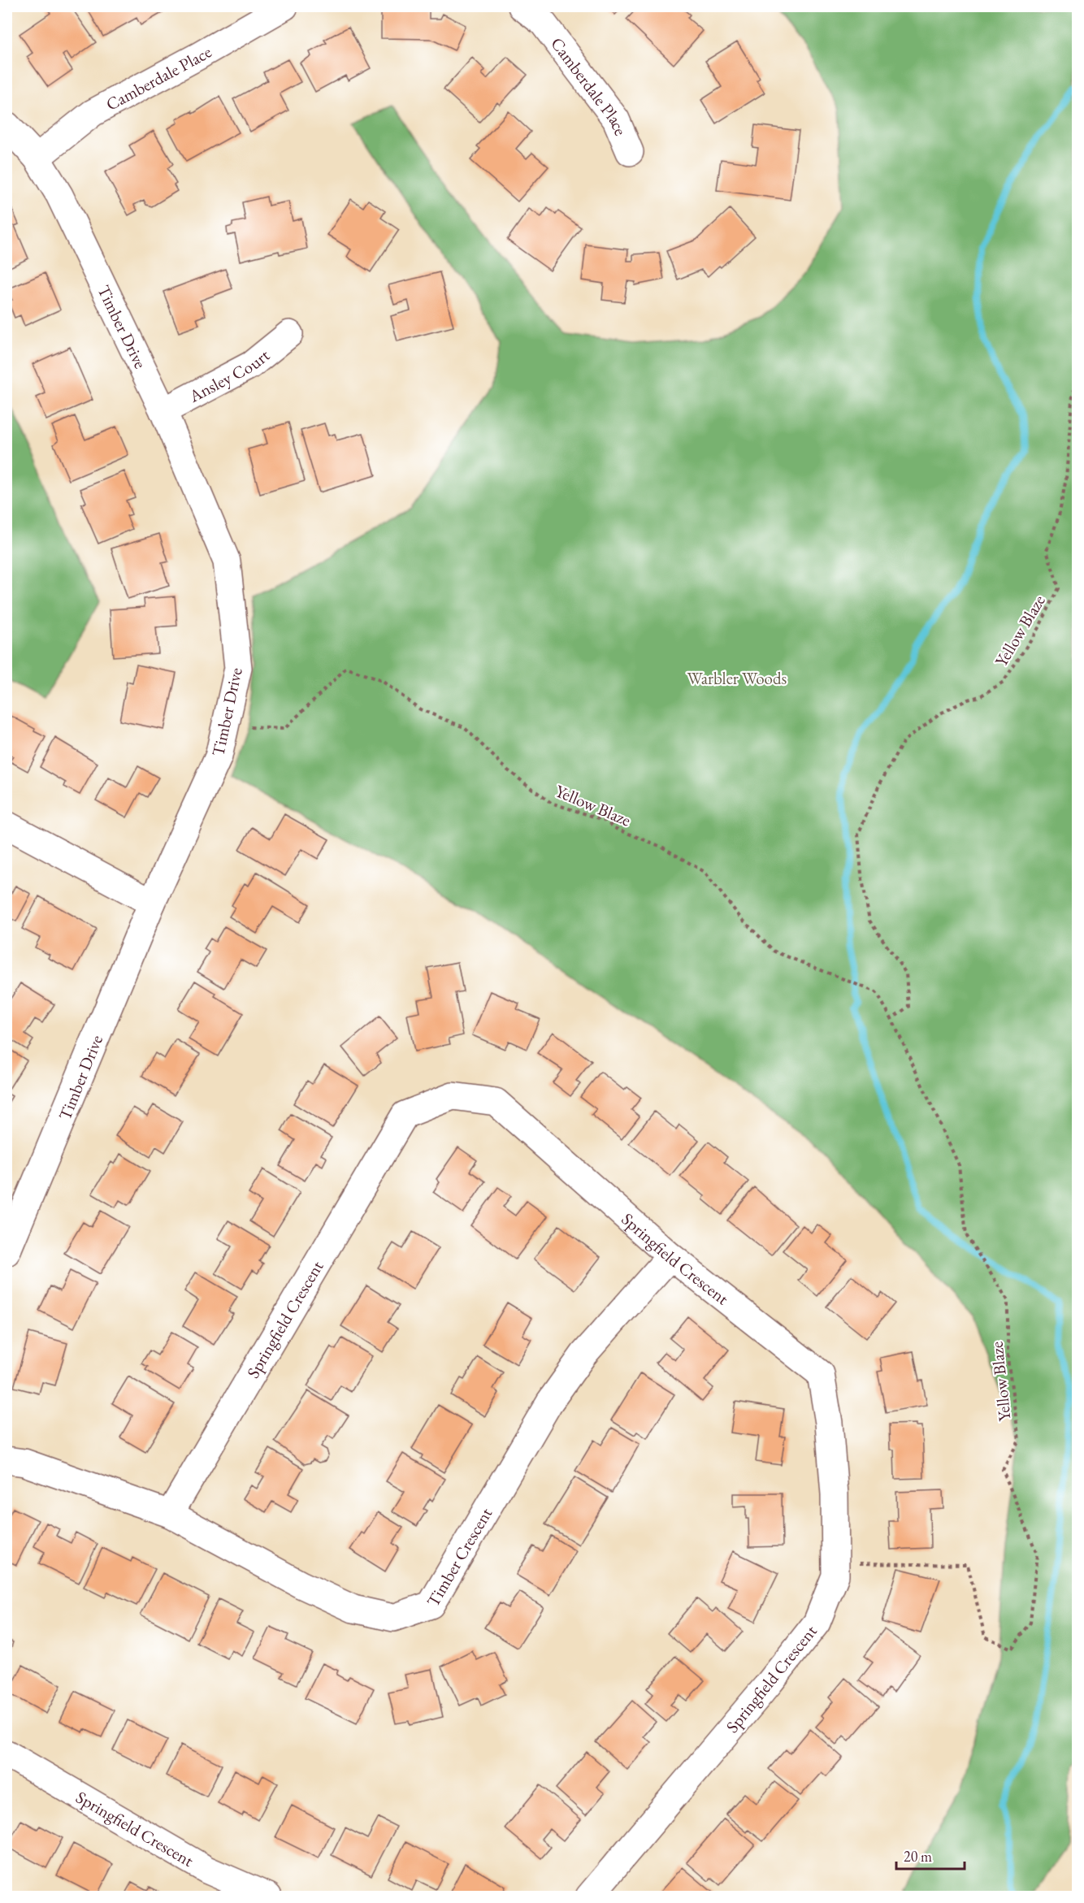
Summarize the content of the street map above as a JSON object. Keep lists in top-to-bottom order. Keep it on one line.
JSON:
{"streets":{"street":["Camberdale Place","Timber Drive","Ansley Court","Springfield Crescent","Timber Crescent"],"path":["Yellow Blaze"]},"crossings":[["Camberdale Place","Timber Drive"],["Timber Drive","Ansley Court"],["Timber Drive","Yellow Blaze"],["Springfield Crescent","Timber Crescent"]],"parks":["Warbler Woods"],"scale_bar":"20 m"}
